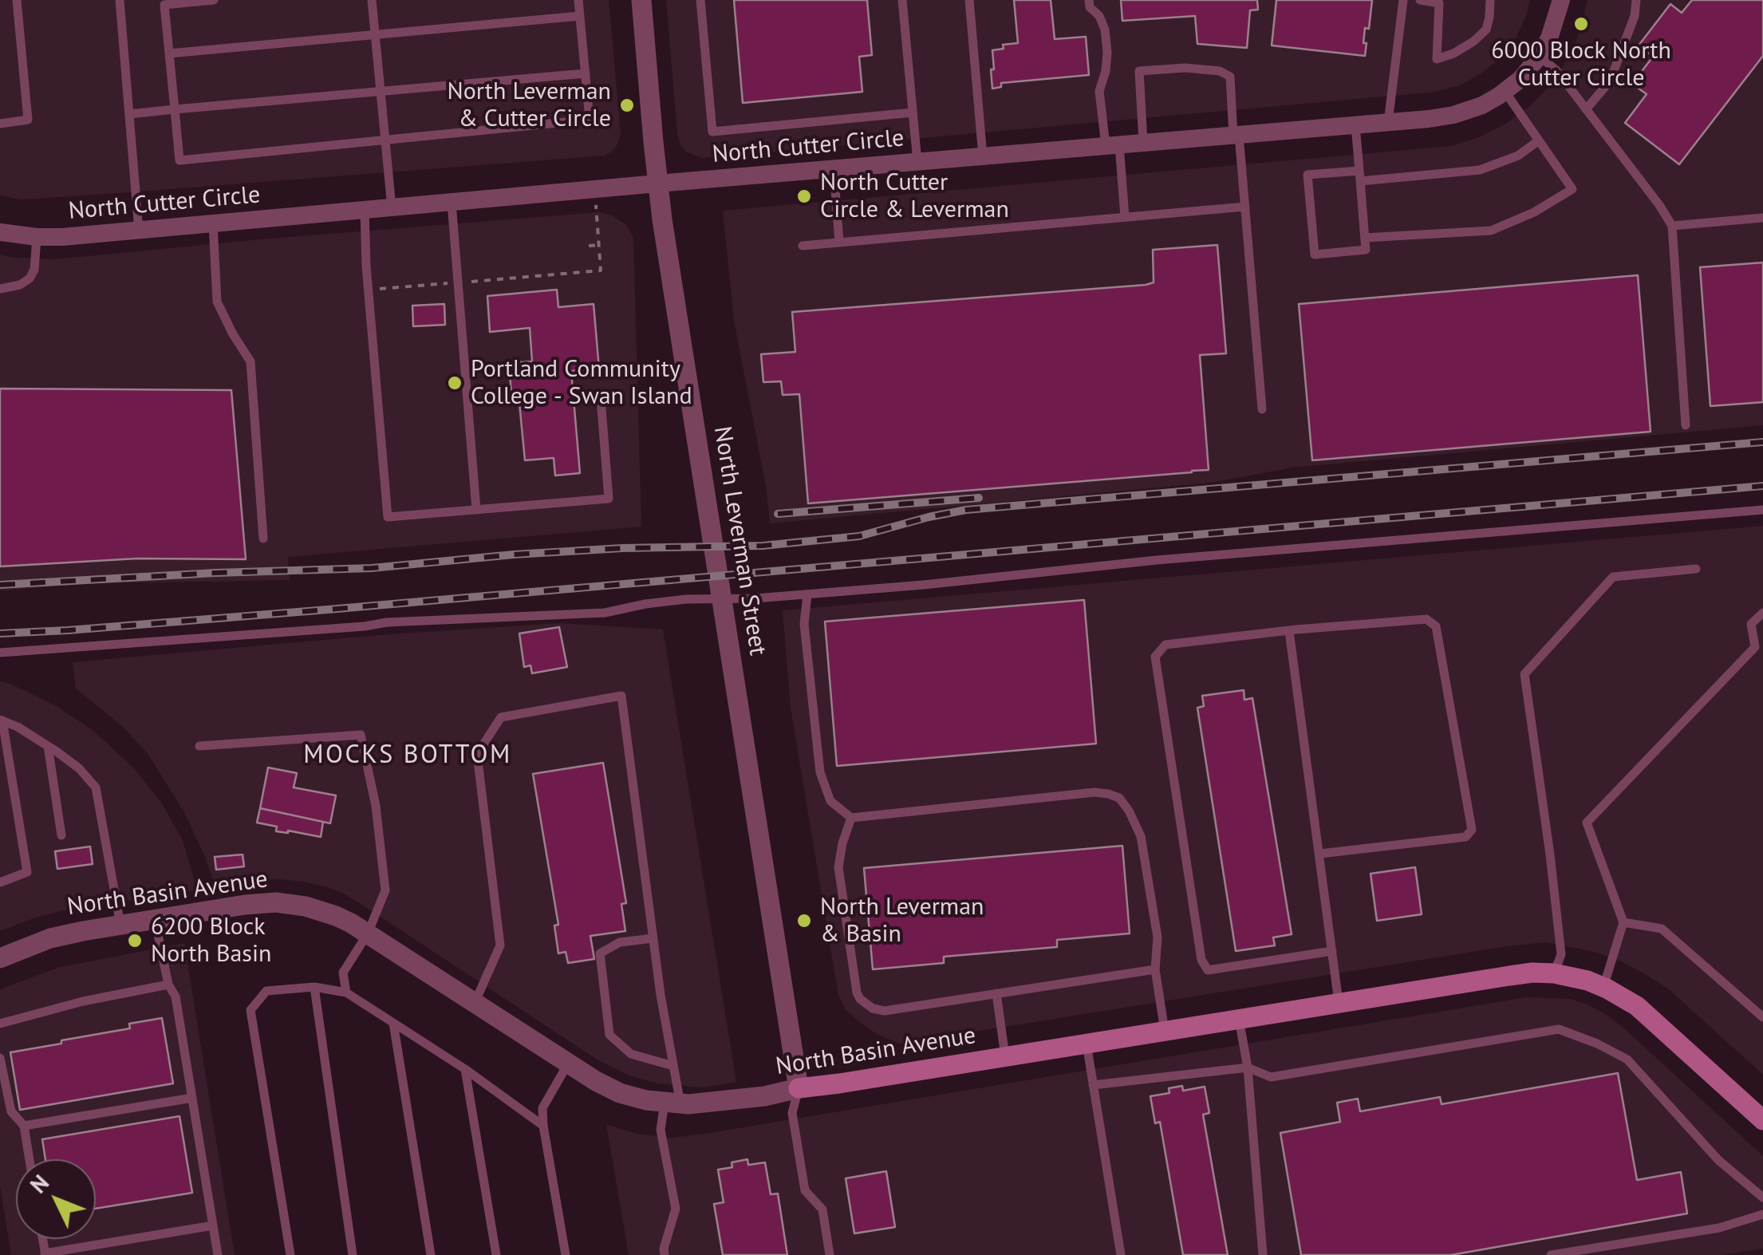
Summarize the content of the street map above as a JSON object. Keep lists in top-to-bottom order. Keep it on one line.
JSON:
{"streets":{"main road":["North Basin Avenue"],"street":["North Cutter Circle","North Leverman Street"]},"crossings":[["North Cutter Circle","North Leverman Street"],["North Leverman Street","North Basin Avenue"]],"districts":["MOCKS BOTTOM"],"places":["6000 Block North Cutter Circle","North Leverman & Cutter Circle","North Cutter Circle & Leverman","Portland Community College - Swan Island","North Leverman & Basin","6200 Block North Basin"],"north":"top left"}
